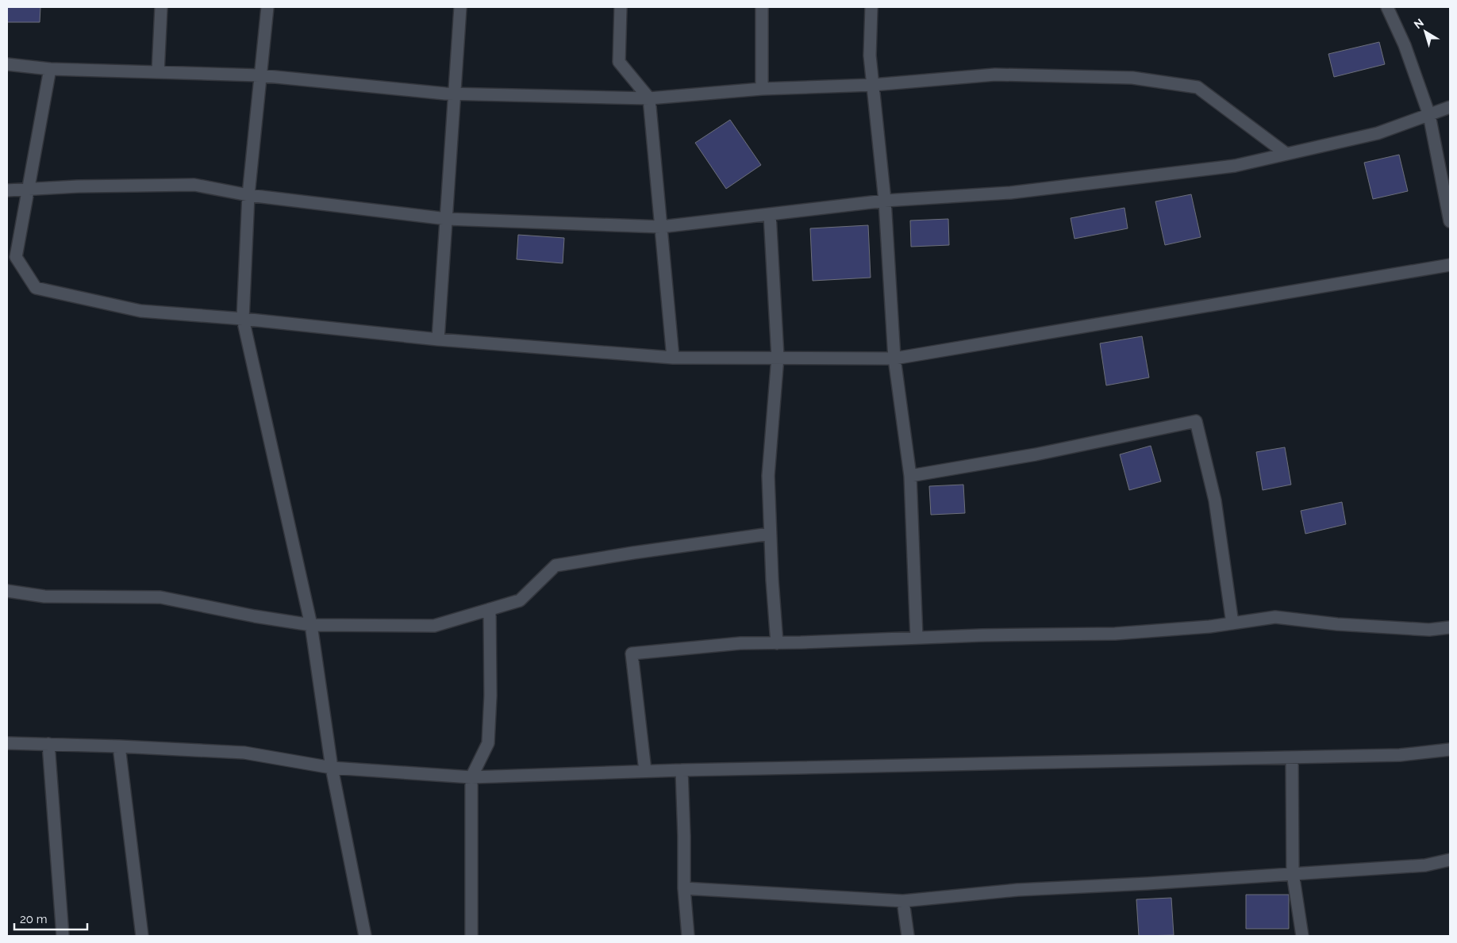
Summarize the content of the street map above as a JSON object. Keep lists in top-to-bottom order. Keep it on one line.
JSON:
{"scale_bar":"20 m","north":"top left"}
